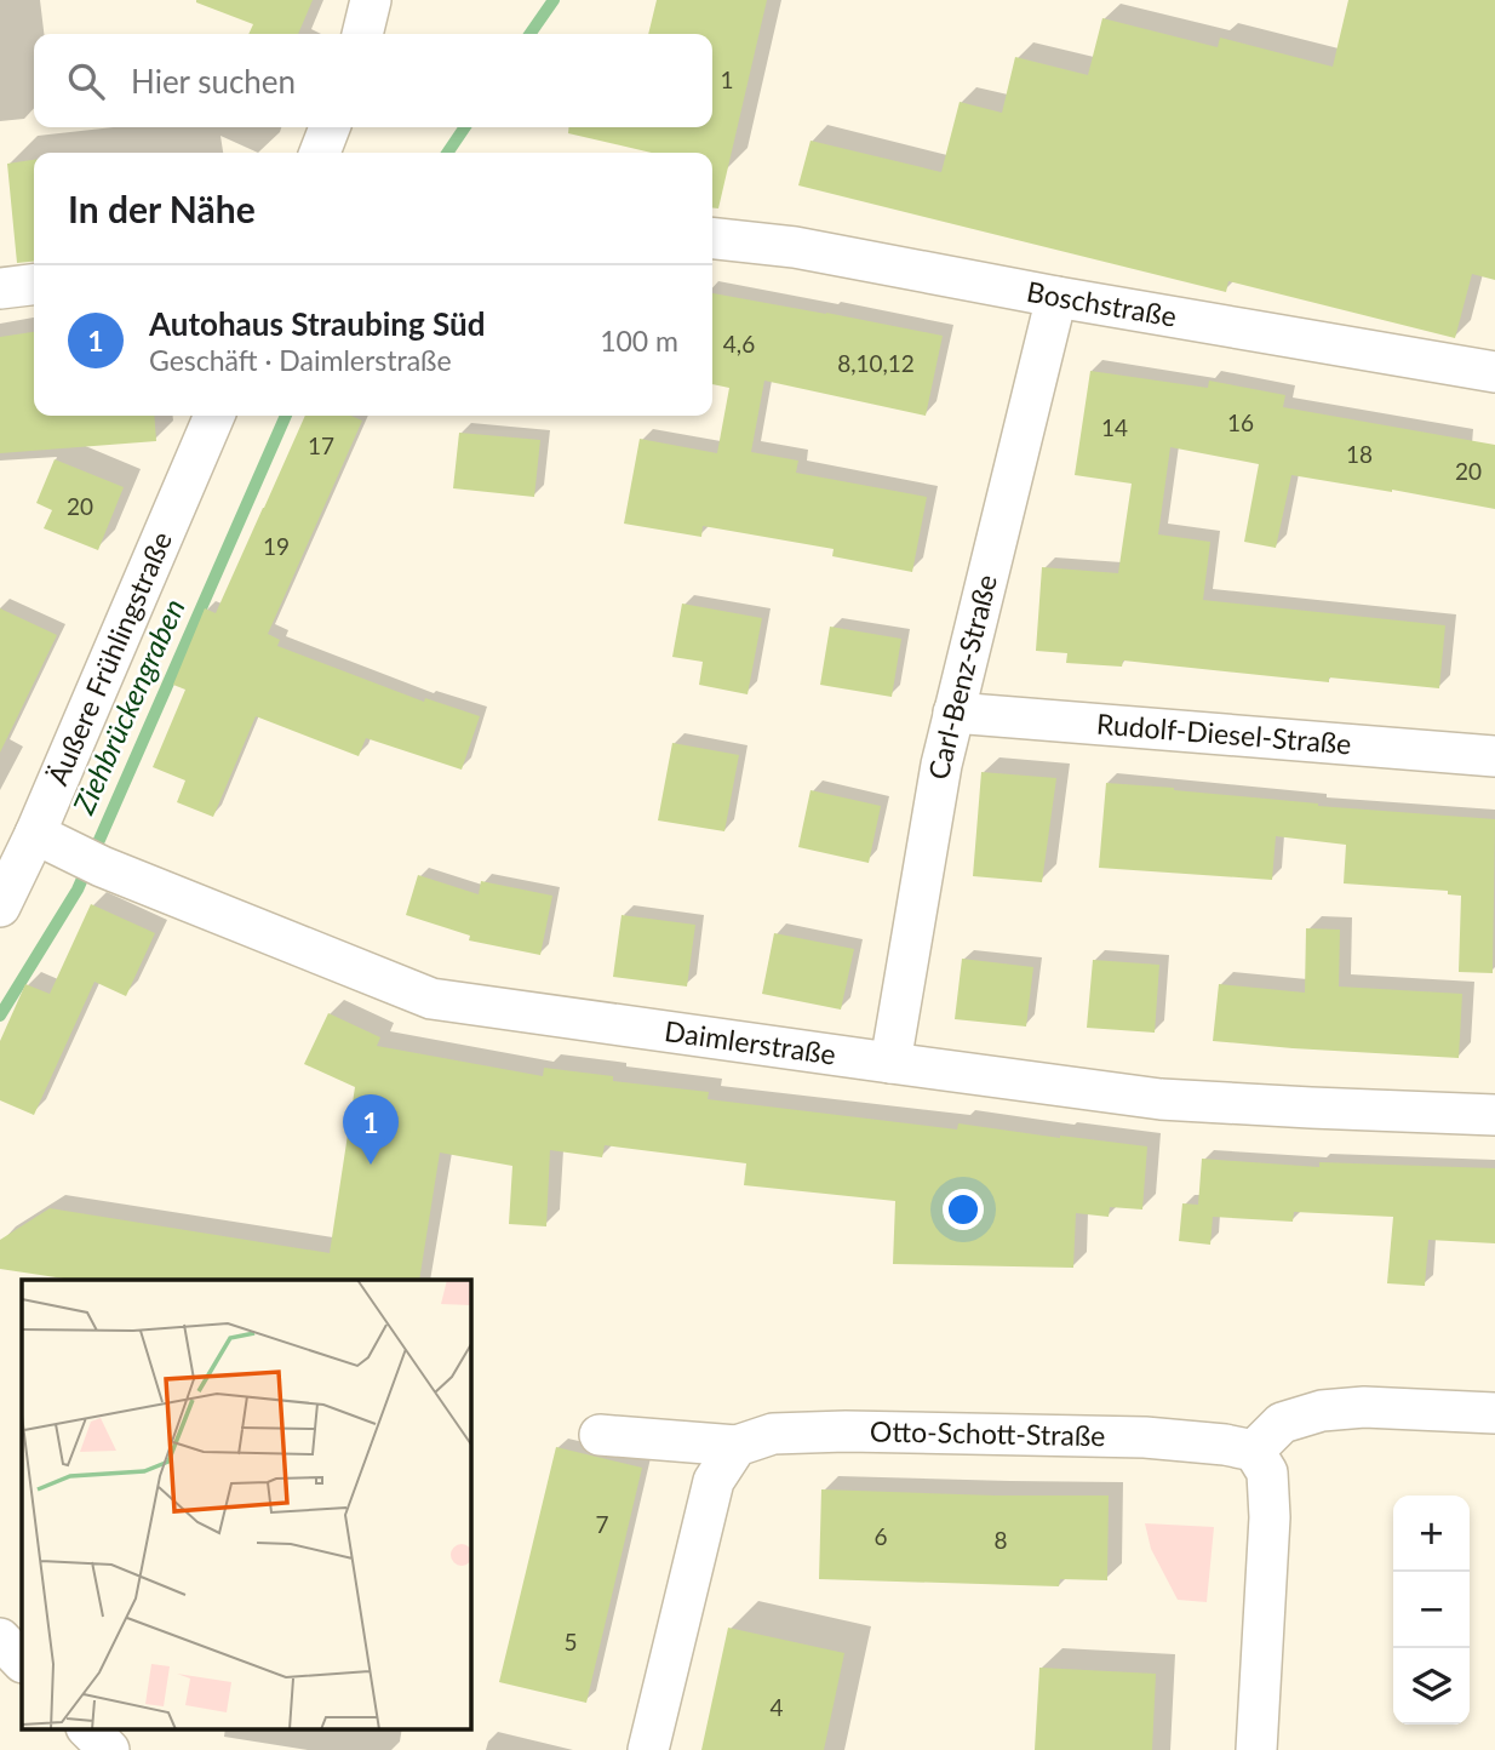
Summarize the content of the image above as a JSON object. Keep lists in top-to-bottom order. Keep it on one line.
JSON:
{"streets":{"street":["Boschstraße","Äußere Frühlingstraße","Carl-Benz-Straße","Rudolf-Diesel-Straße","Daimlerstraße","Otto-Schott-Straße"]},"crossings":[["Boschstraße","Carl-Benz-Straße"],["Äußere Frühlingstraße","Daimlerstraße"],["Carl-Benz-Straße","Rudolf-Diesel-Straße"],["Carl-Benz-Straße","Daimlerstraße"]],"water":["Ziehbrückengraben"],"house_numbers":["1","4,6","8,10,12","16","14","17","18","20","20","19","7","6","8","5","4"],"page":{"search":"Hier suchen","heading":"In der Nähe","list":[{"mark":"1","name":"Autohaus Straubing Süd","note":"Geschäft · Daimlerstraße","value":"100 m"}],"pins":"1","map_buttons":["+","−"]}}
